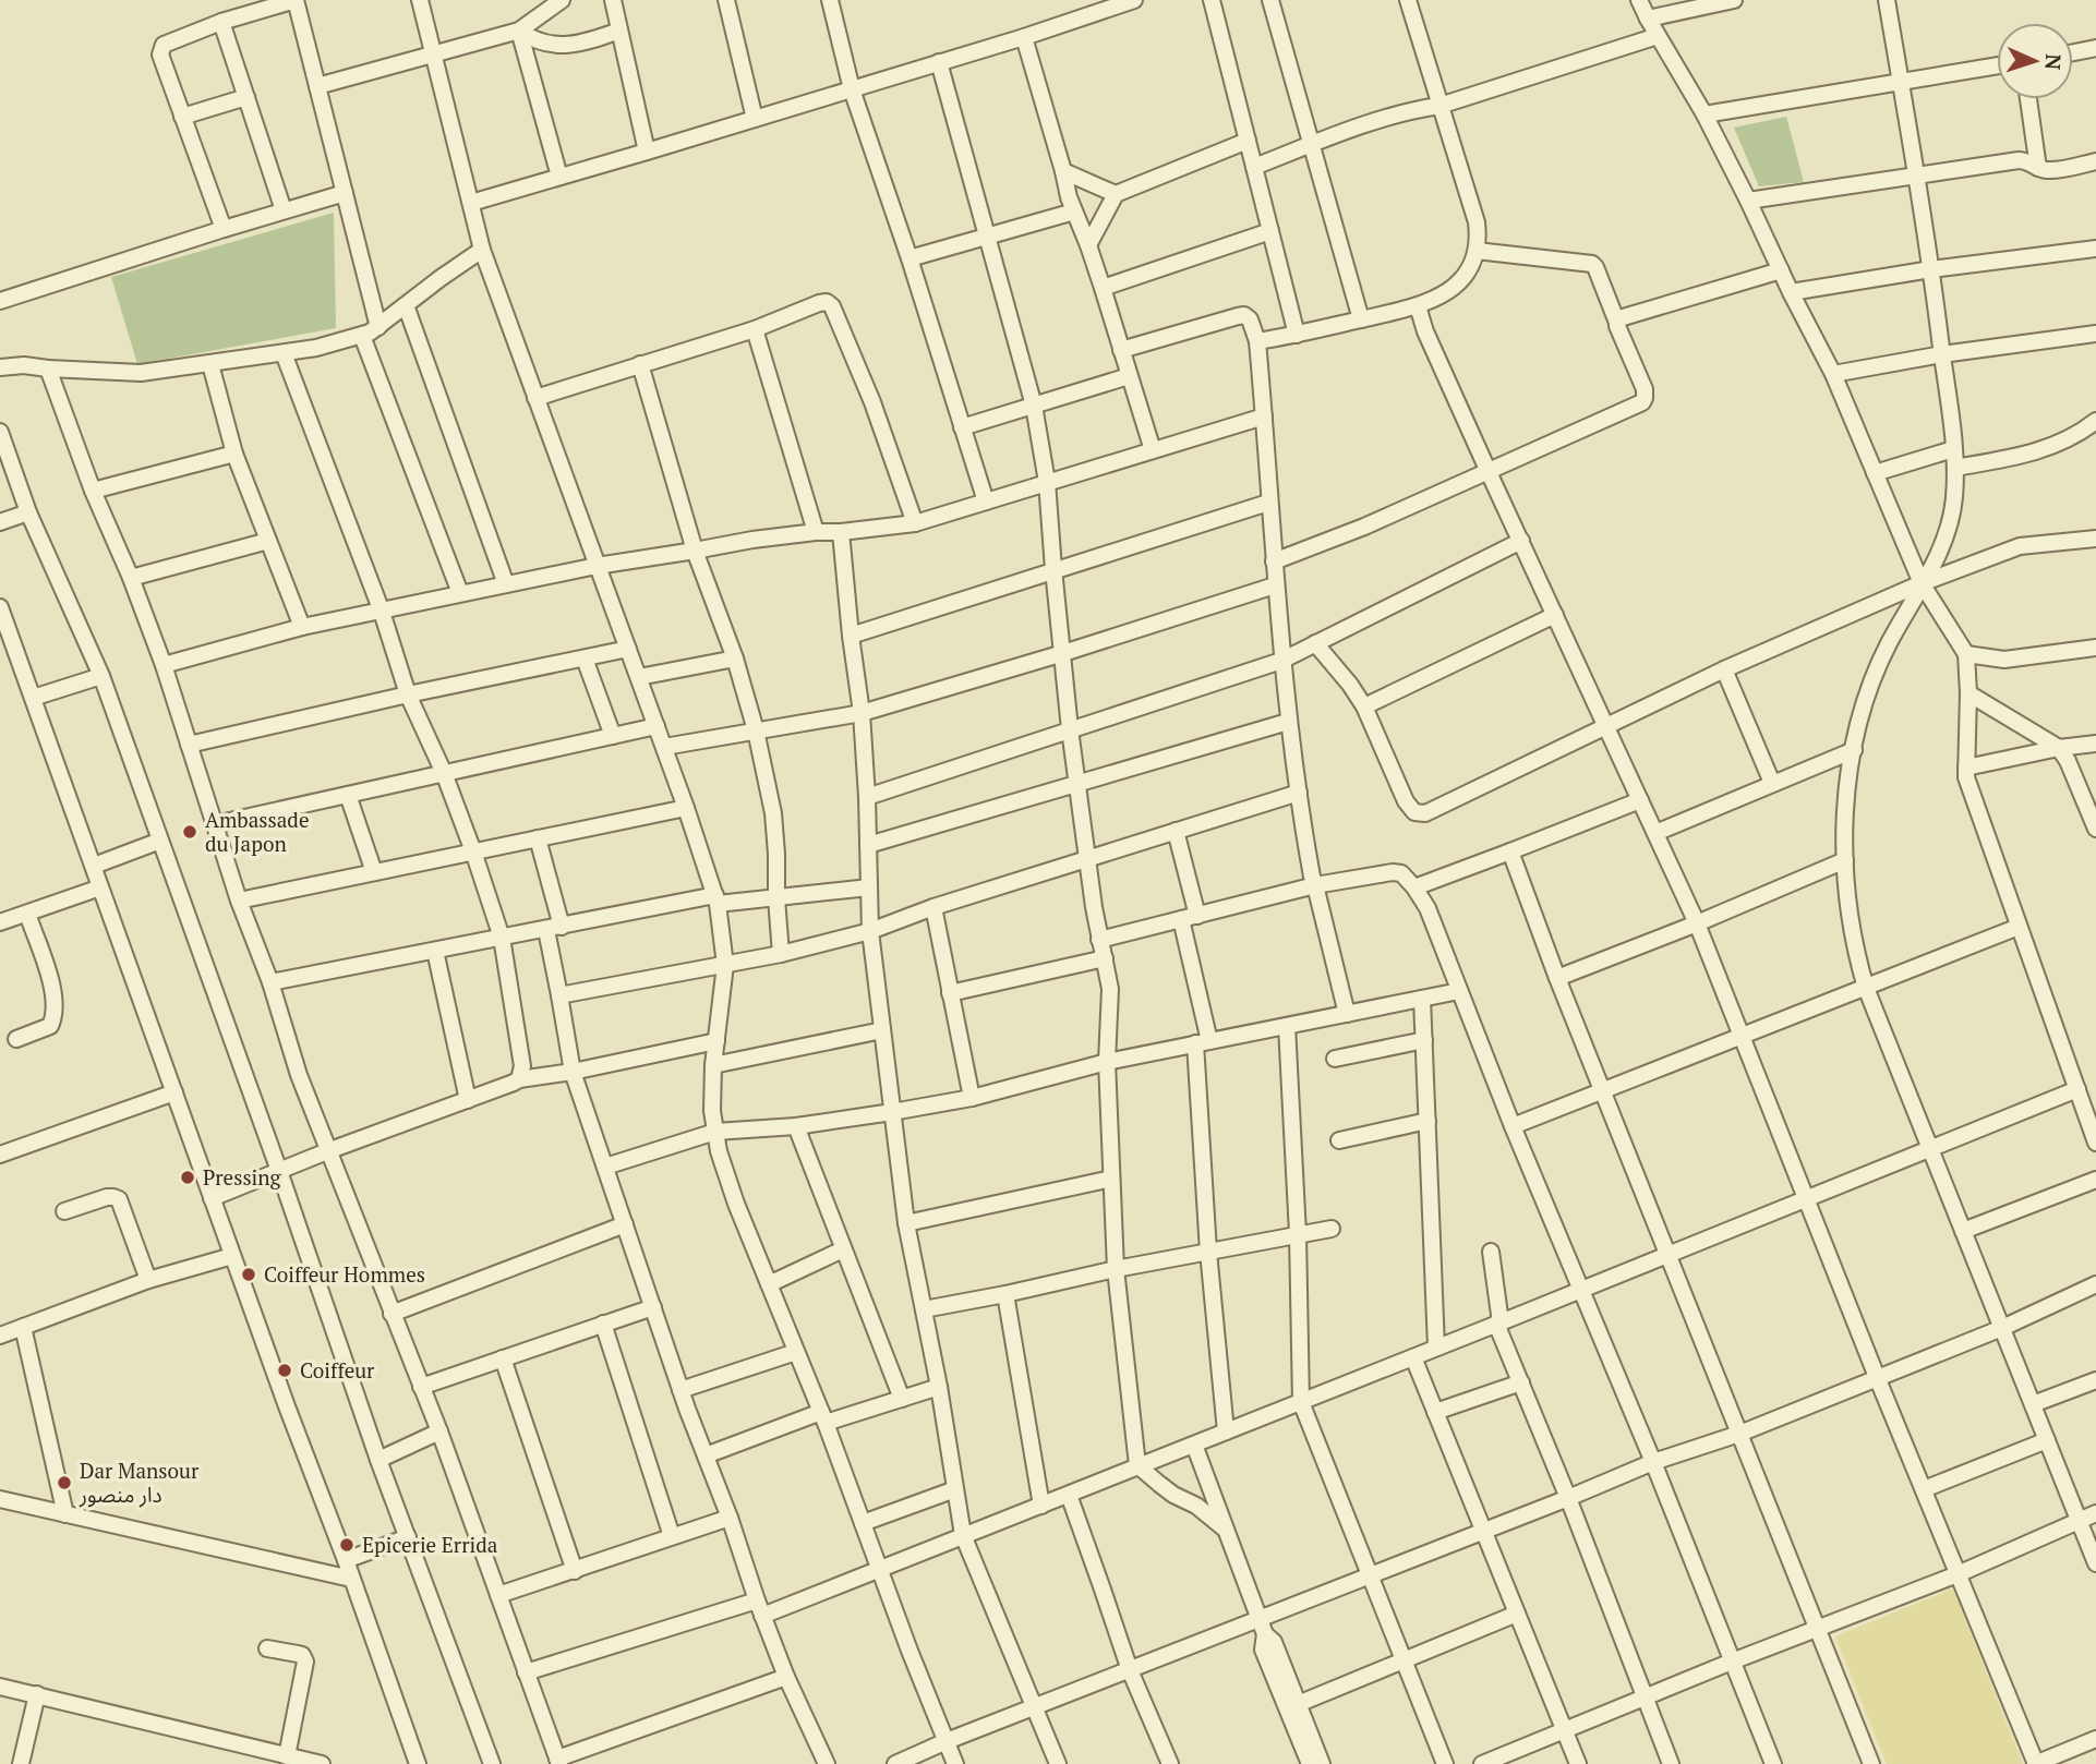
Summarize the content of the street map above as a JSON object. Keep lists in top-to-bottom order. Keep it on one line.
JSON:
{"places":["Ambassade du Japon","Pressing","Coiffeur Hommes","Coiffeur","Dar Mansour دار منصور","Epicerie Errida"],"north":"right"}
